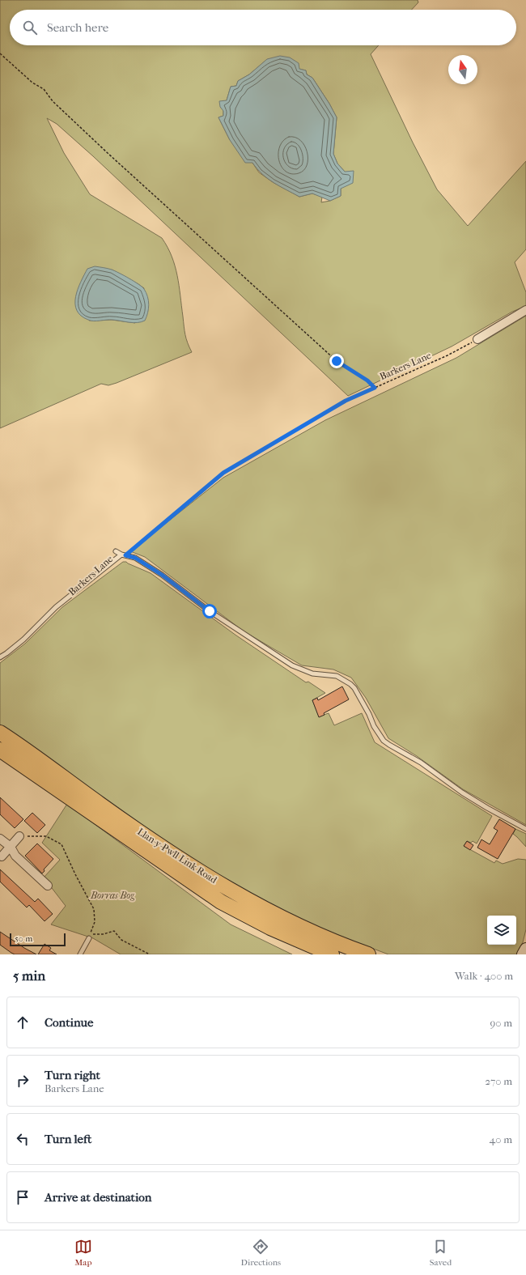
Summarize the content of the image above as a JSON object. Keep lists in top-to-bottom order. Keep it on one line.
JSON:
{"streets":{"highway":["Llan-y-Pwll Link Road"],"path":["Barkers Lane"]},"parks":["Borras Bog"],"scale_bar":"50 m","north":"top","page":{"search":"Search here","scale":"50 m","heading":["5 min","Walk · 400 m"],"list":[["Continue","90 m"],["Turn right","Barkers Lane","270 m"],["Turn left","40 m"],"Arrive at destination"],"nav":["Map","Directions","Saved"]}}
